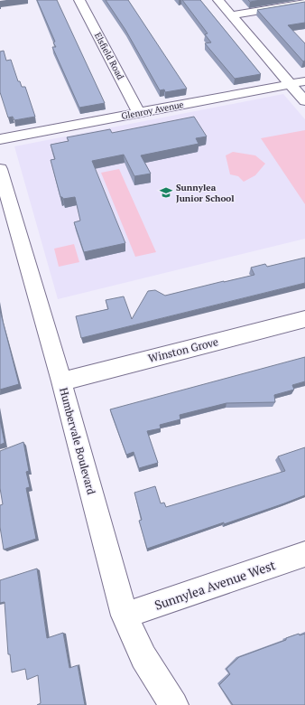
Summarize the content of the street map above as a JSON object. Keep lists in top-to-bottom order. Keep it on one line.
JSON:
{"streets":{"street":["Elsfield Road","Glenroy Avenue","Winston Grove","Humbervale Boulevard","Sunnylea Avenue West"]},"crossings":[["Elsfield Road","Glenroy Avenue"],["Winston Grove","Humbervale Boulevard"],["Humbervale Boulevard","Sunnylea Avenue West"]],"places":{"school or university":["Sunnylea Junior School"]}}
